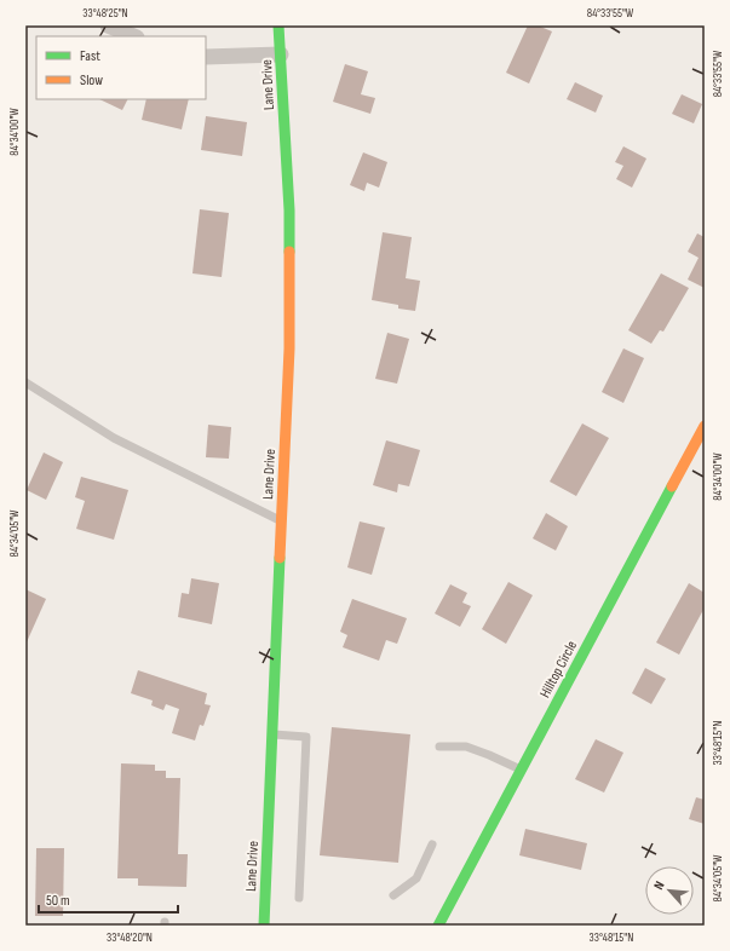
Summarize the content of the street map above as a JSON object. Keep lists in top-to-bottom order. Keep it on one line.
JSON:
{"streets":{"street":["Lane Drive","Hilltop Circle"]},"legend":["Fast","Slow"],"scale_bar":"50 m","north":"top left","coordinates":["33°48'25\"N","84°33'55\"W","84°34'00\"W","84°34'05\"W","33°48'15\"N","33°48'20\"N"]}
